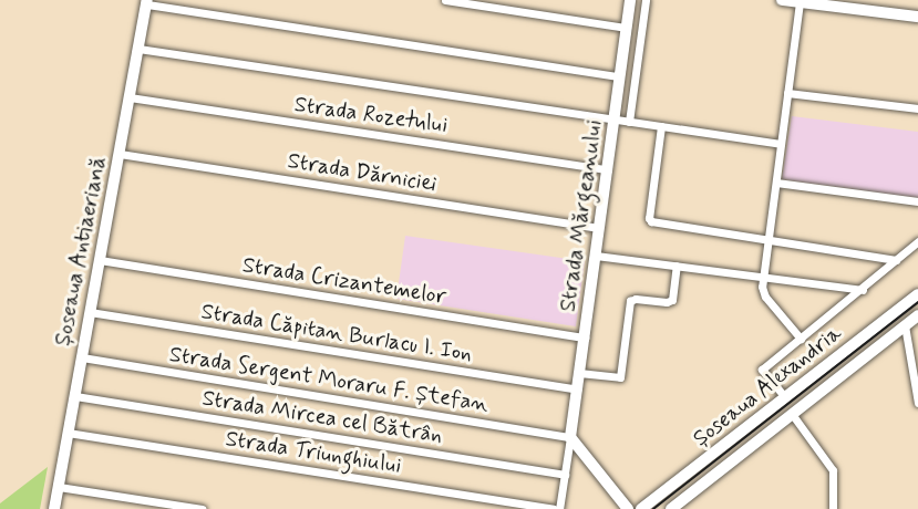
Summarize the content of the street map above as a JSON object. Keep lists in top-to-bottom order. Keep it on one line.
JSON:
{"streets":{"main road":["Strada Mărgeanului","Șoseaua Antiaeriană","Șoseaua Alexandria"],"street":["Strada Rozetului","Strada Dărniciei","Strada Crizantemelor","Strada Căpitan Burlacu I. Ion","Strada Sergent Moraru F. Ștefan","Strada Mircea cel Bătrân","Strada Triunghiului"]},"crossings":[["Strada Rozetului","Strada Mărgeanului"],["Strada Rozetului","Șoseaua Antiaeriană"],["Strada Dărniciei","Strada Mărgeanului"],["Strada Dărniciei","Șoseaua Antiaeriană"],["Strada Mărgeanului","Strada Crizantemelor"],["Strada Mărgeanului","Strada Căpitan Burlacu I. Ion"],["Strada Mărgeanului","Strada Sergent Moraru F. Ștefan"],["Strada Mărgeanului","Strada Mircea cel Bătrân"],["Șoseaua Antiaeriană","Strada Crizantemelor"],["Șoseaua Antiaeriană","Strada Căpitan Burlacu I. Ion"],["Șoseaua Antiaeriană","Strada Sergent Moraru F. Ștefan"],["Șoseaua Antiaeriană","Strada Mircea cel Bătrân"],["Șoseaua Antiaeriană","Strada Triunghiului"]]}
